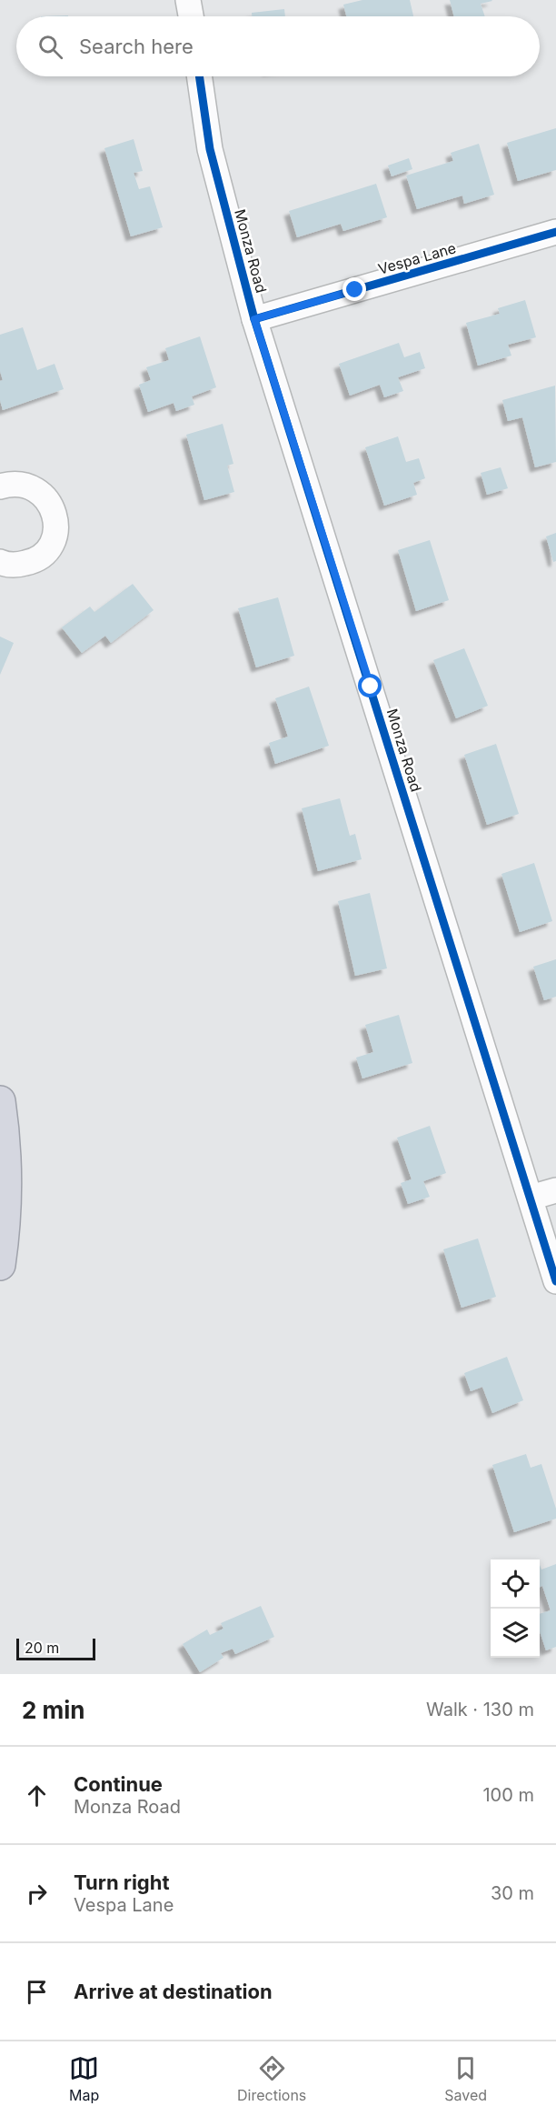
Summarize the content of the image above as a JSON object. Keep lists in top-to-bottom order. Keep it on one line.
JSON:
{"streets":{"street":["Monza Road","Vespa Lane"]},"crossings":[["Monza Road","Vespa Lane"]],"scale_bar":"20 m","page":{"search":"Search here","scale":"20 m","heading":["2 min","Walk · 130 m"],"list":[["Continue","Monza Road","100 m"],["Turn right","Vespa Lane","30 m"],"Arrive at destination"],"nav":["Map","Directions","Saved"]}}
